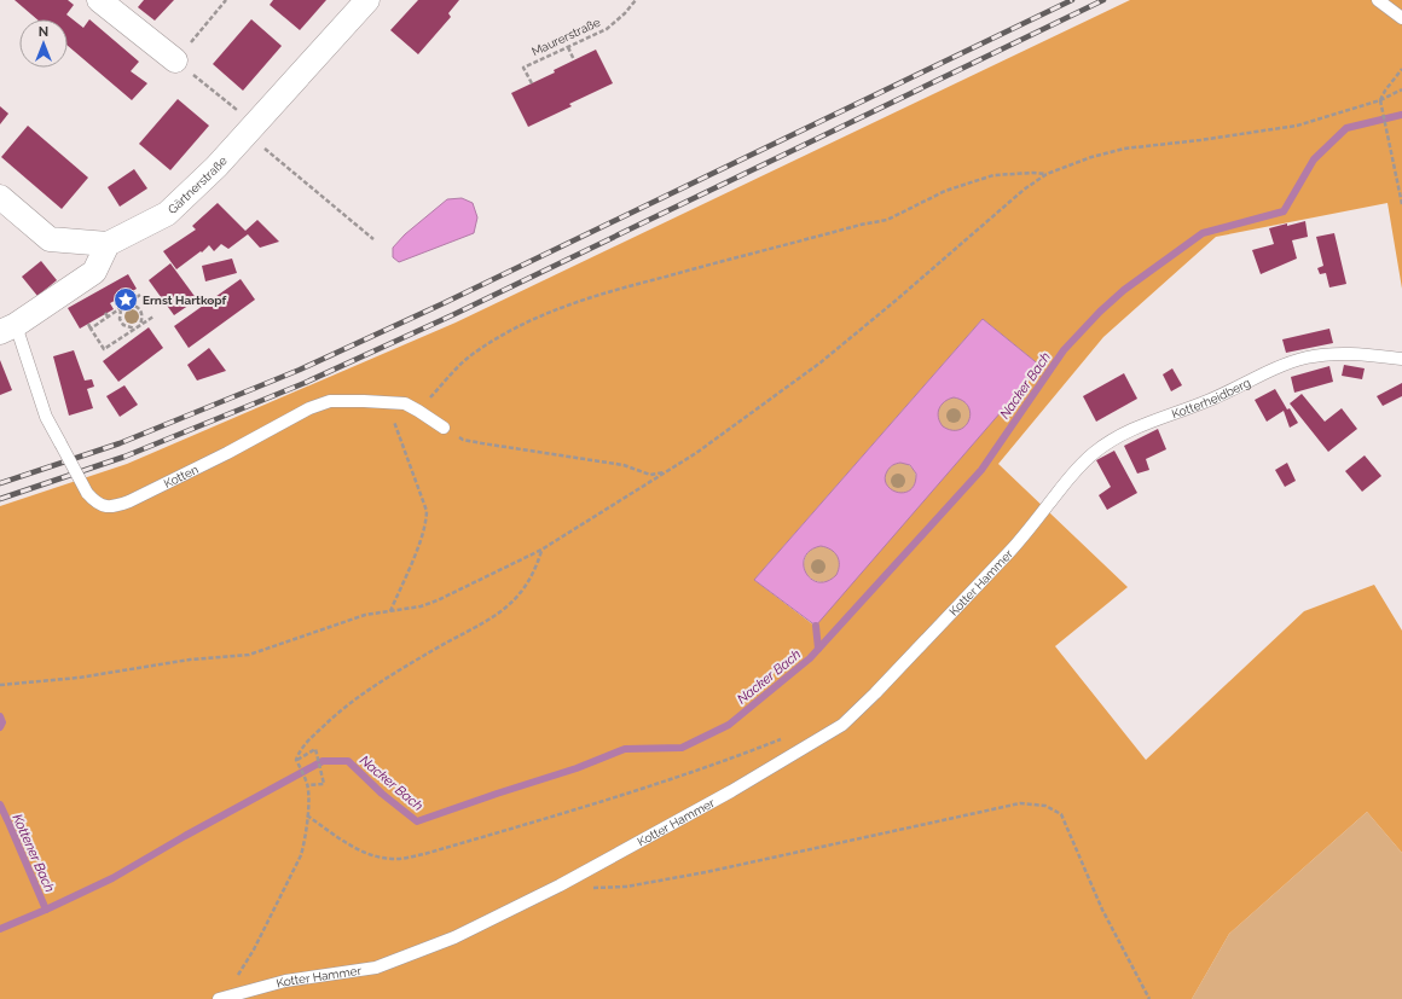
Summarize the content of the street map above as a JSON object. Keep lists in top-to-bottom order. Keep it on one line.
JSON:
{"streets":{"street":["Gärtnerstraße"],"lane":["Kotterheidberg","Kotten","Kotter Hammer"],"path":["Maurerstraße"]},"crossings":[["Kotterheidberg","Kotter Hammer"]],"water":["Nacker Bach","Kottener Bach"],"places":{"place":["Ernst Hartkopf"]},"north":"top"}
